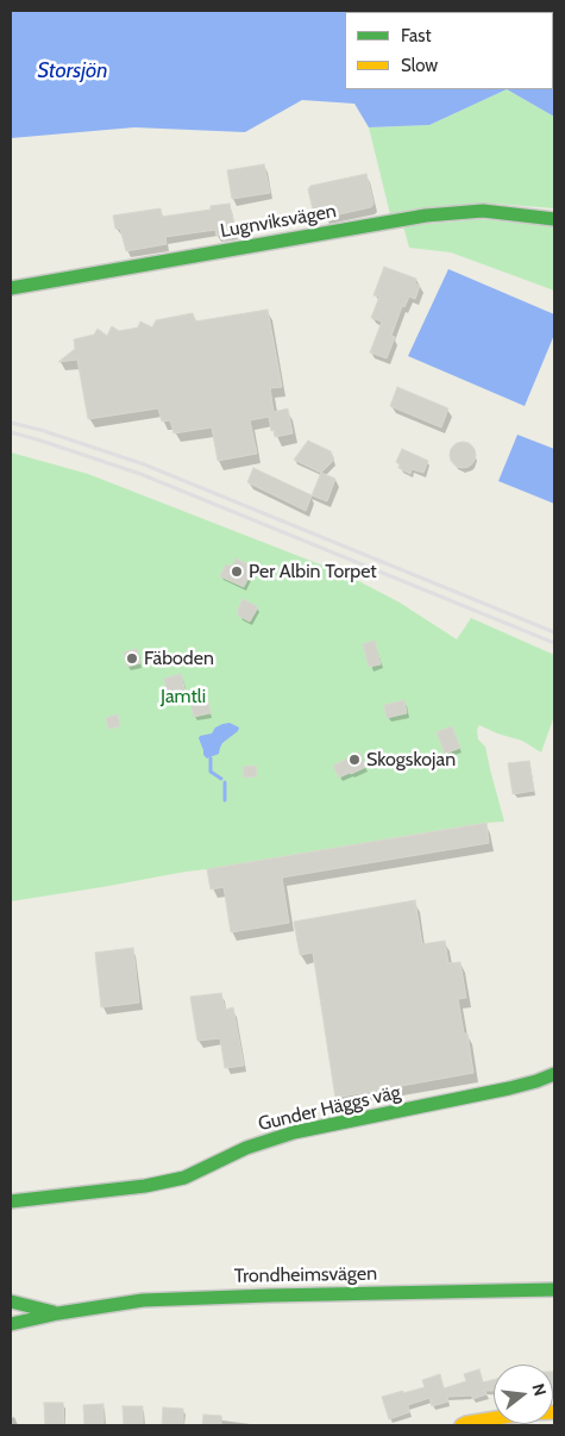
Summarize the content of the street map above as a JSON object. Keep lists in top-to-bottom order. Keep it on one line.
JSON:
{"streets":{"street":["Lugnviksvägen","Gunder Häggs väg","Trondheimsvägen"]},"water":["Storsjön"],"parks":["Jamtli"],"places":["Per Albin Torpet","Fäboden","Skogskojan"],"legend":["Fast","Slow"],"north":"right"}
